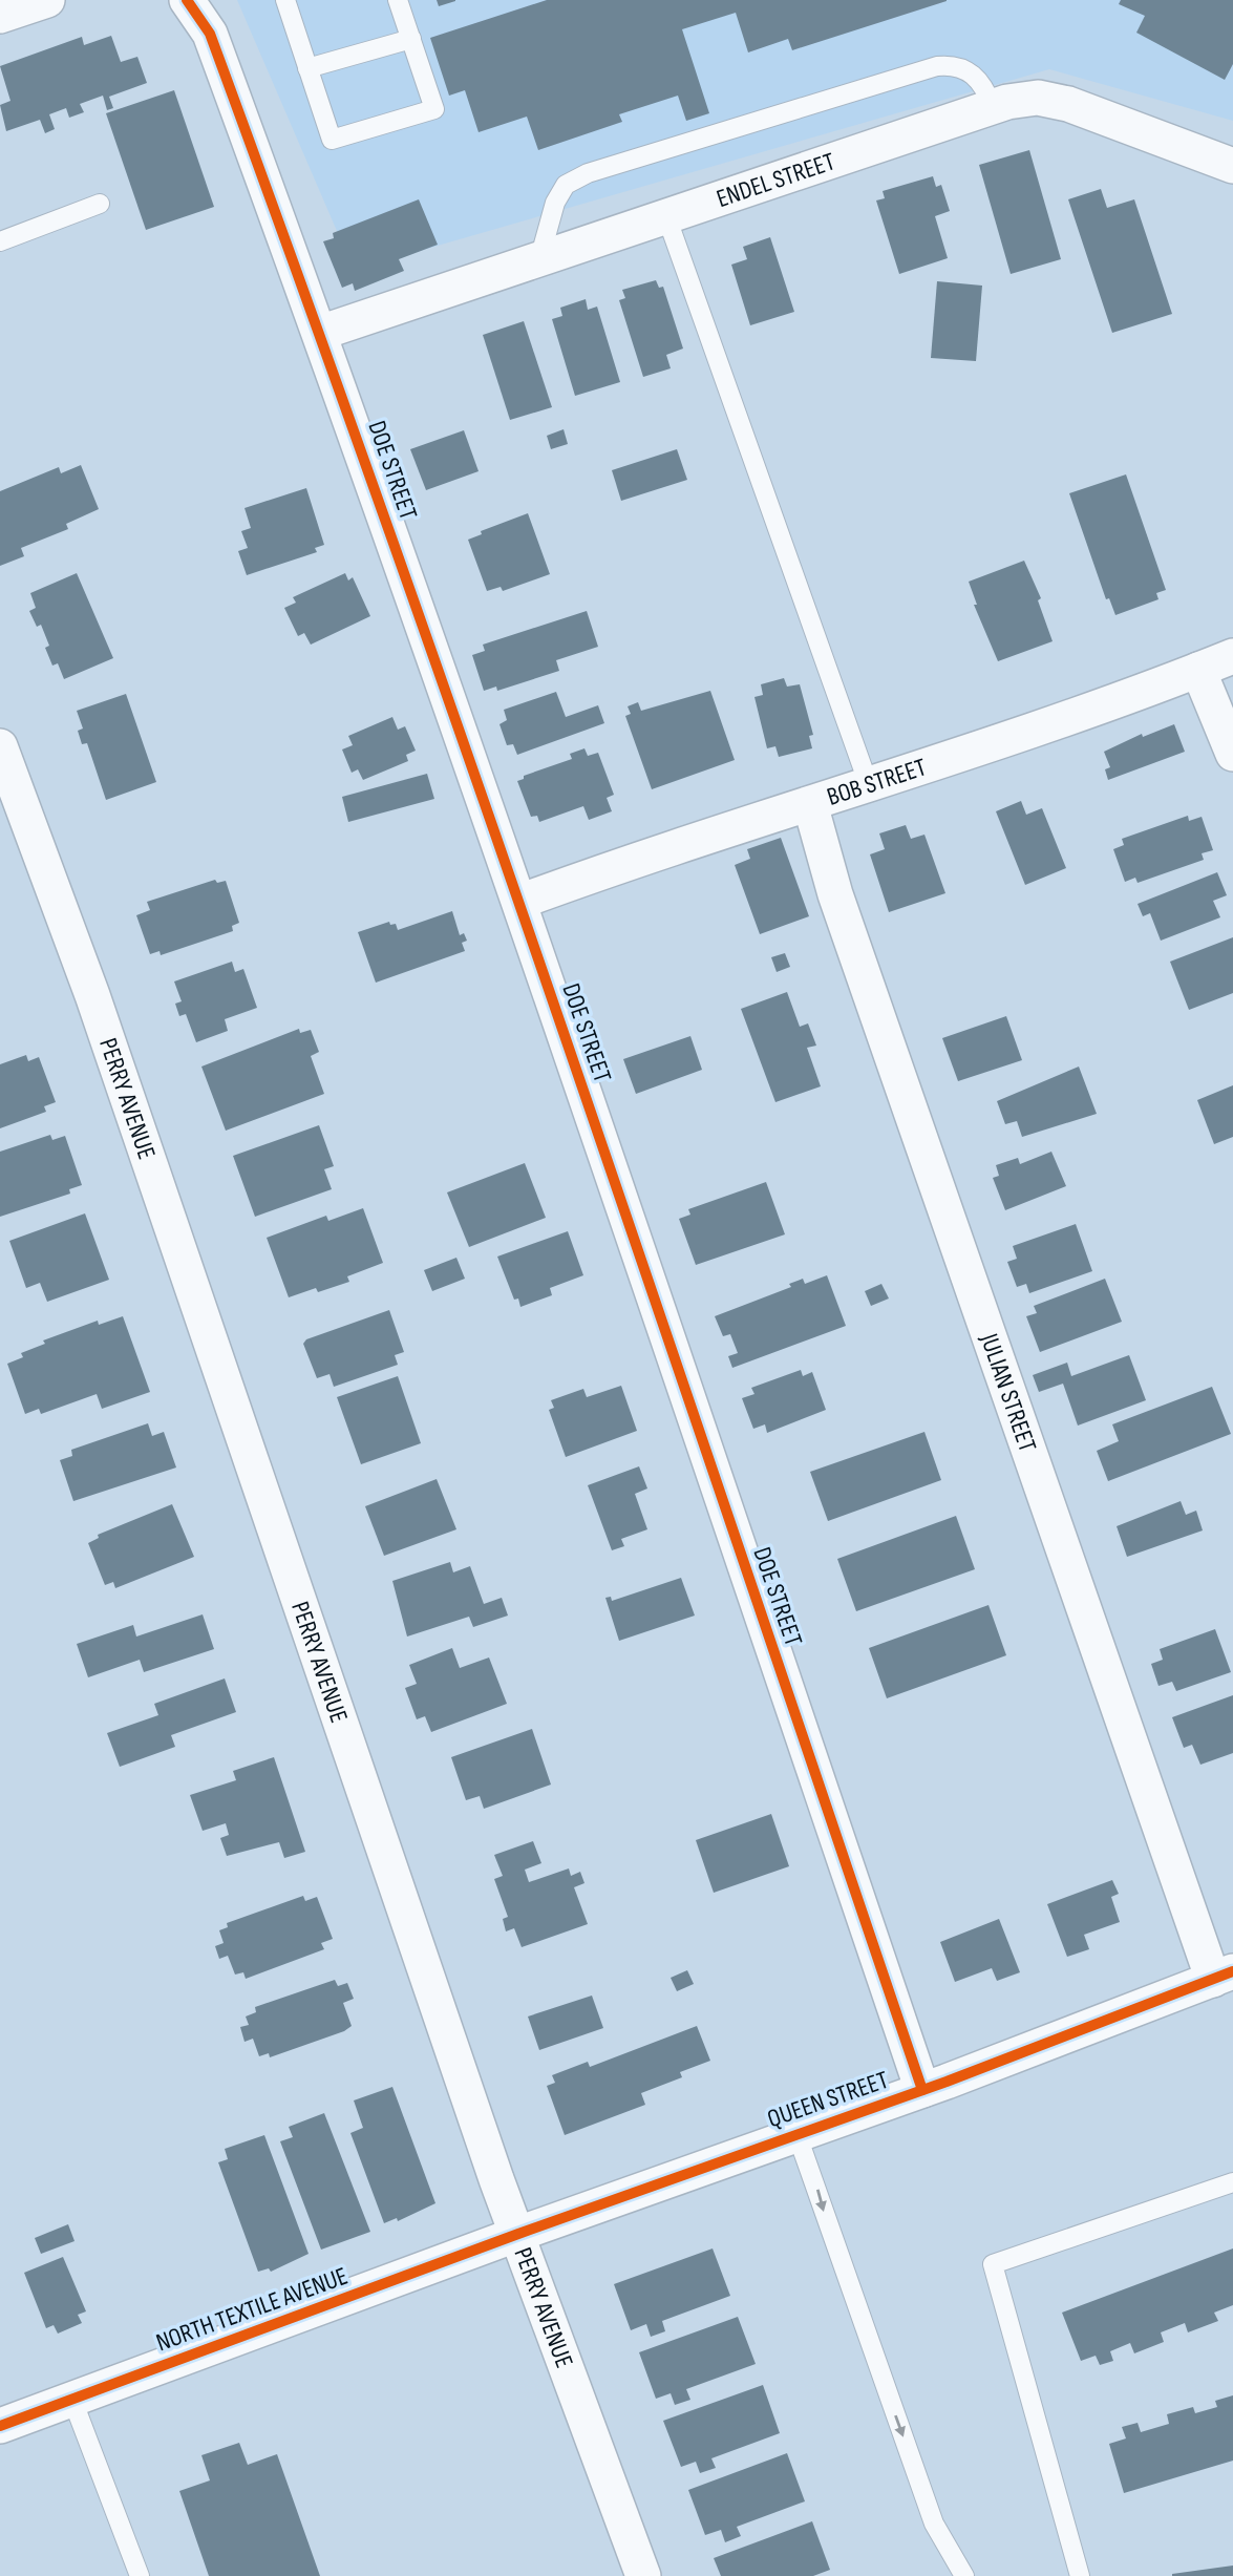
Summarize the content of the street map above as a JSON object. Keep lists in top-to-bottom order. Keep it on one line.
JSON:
{"streets":{"street":["ENDEL STREET","DOE STREET","BOB STREET","PERRY AVENUE","JULIAN STREET","QUEEN STREET","NORTH TEXTILE AVENUE"]},"crossings":[["ENDEL STREET","DOE STREET"],["DOE STREET","BOB STREET"],["DOE STREET","QUEEN STREET"],["BOB STREET","JULIAN STREET"],["PERRY AVENUE","QUEEN STREET"],["PERRY AVENUE","NORTH TEXTILE AVENUE"],["JULIAN STREET","QUEEN STREET"],["QUEEN STREET","NORTH TEXTILE AVENUE"]]}
